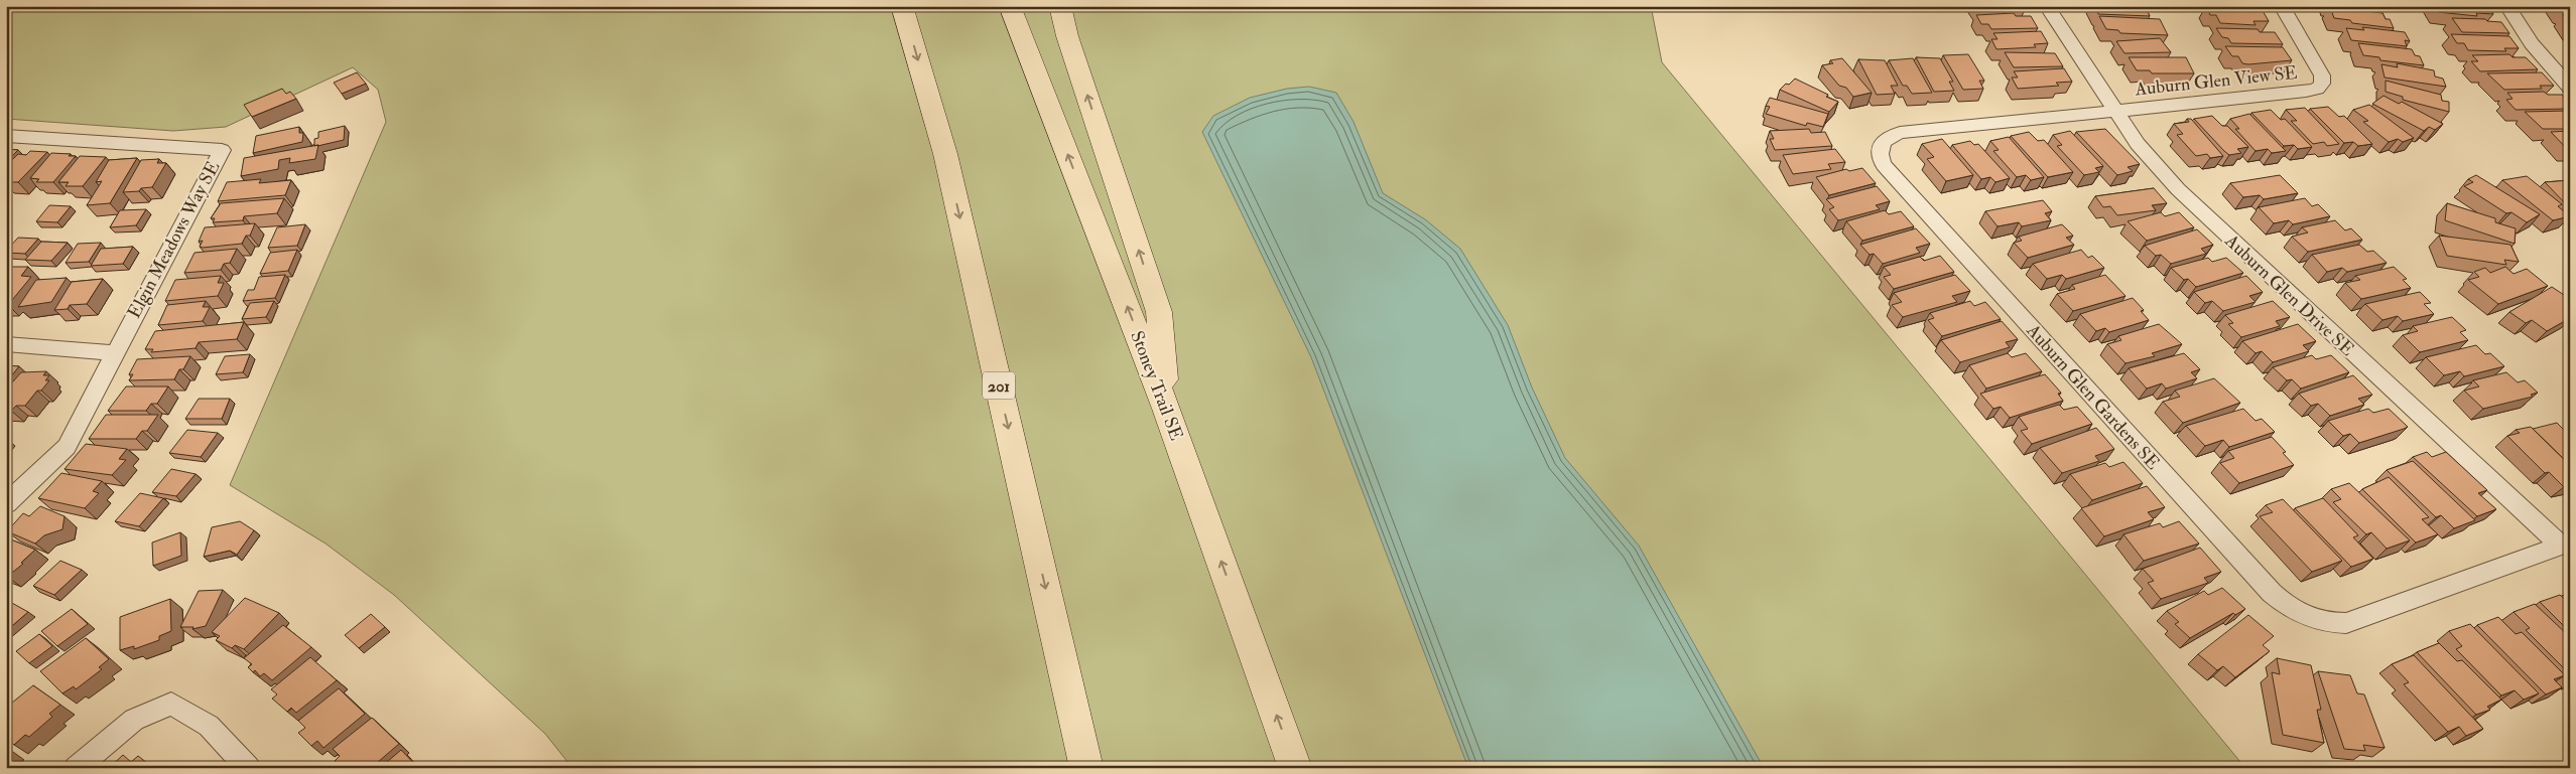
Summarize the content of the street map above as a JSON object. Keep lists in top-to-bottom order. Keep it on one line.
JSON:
{"streets":{"highway":["201","Stoney Trail SE"],"street":["Auburn Glen View SE","Elgin Meadows Way SE","Auburn Glen Drive SE","Auburn Glen Gardens SE"]},"crossings":[["Auburn Glen View SE","Auburn Glen Drive SE"],["Auburn Glen View SE","Auburn Glen Gardens SE"],["Auburn Glen Drive SE","Auburn Glen Gardens SE"]]}
